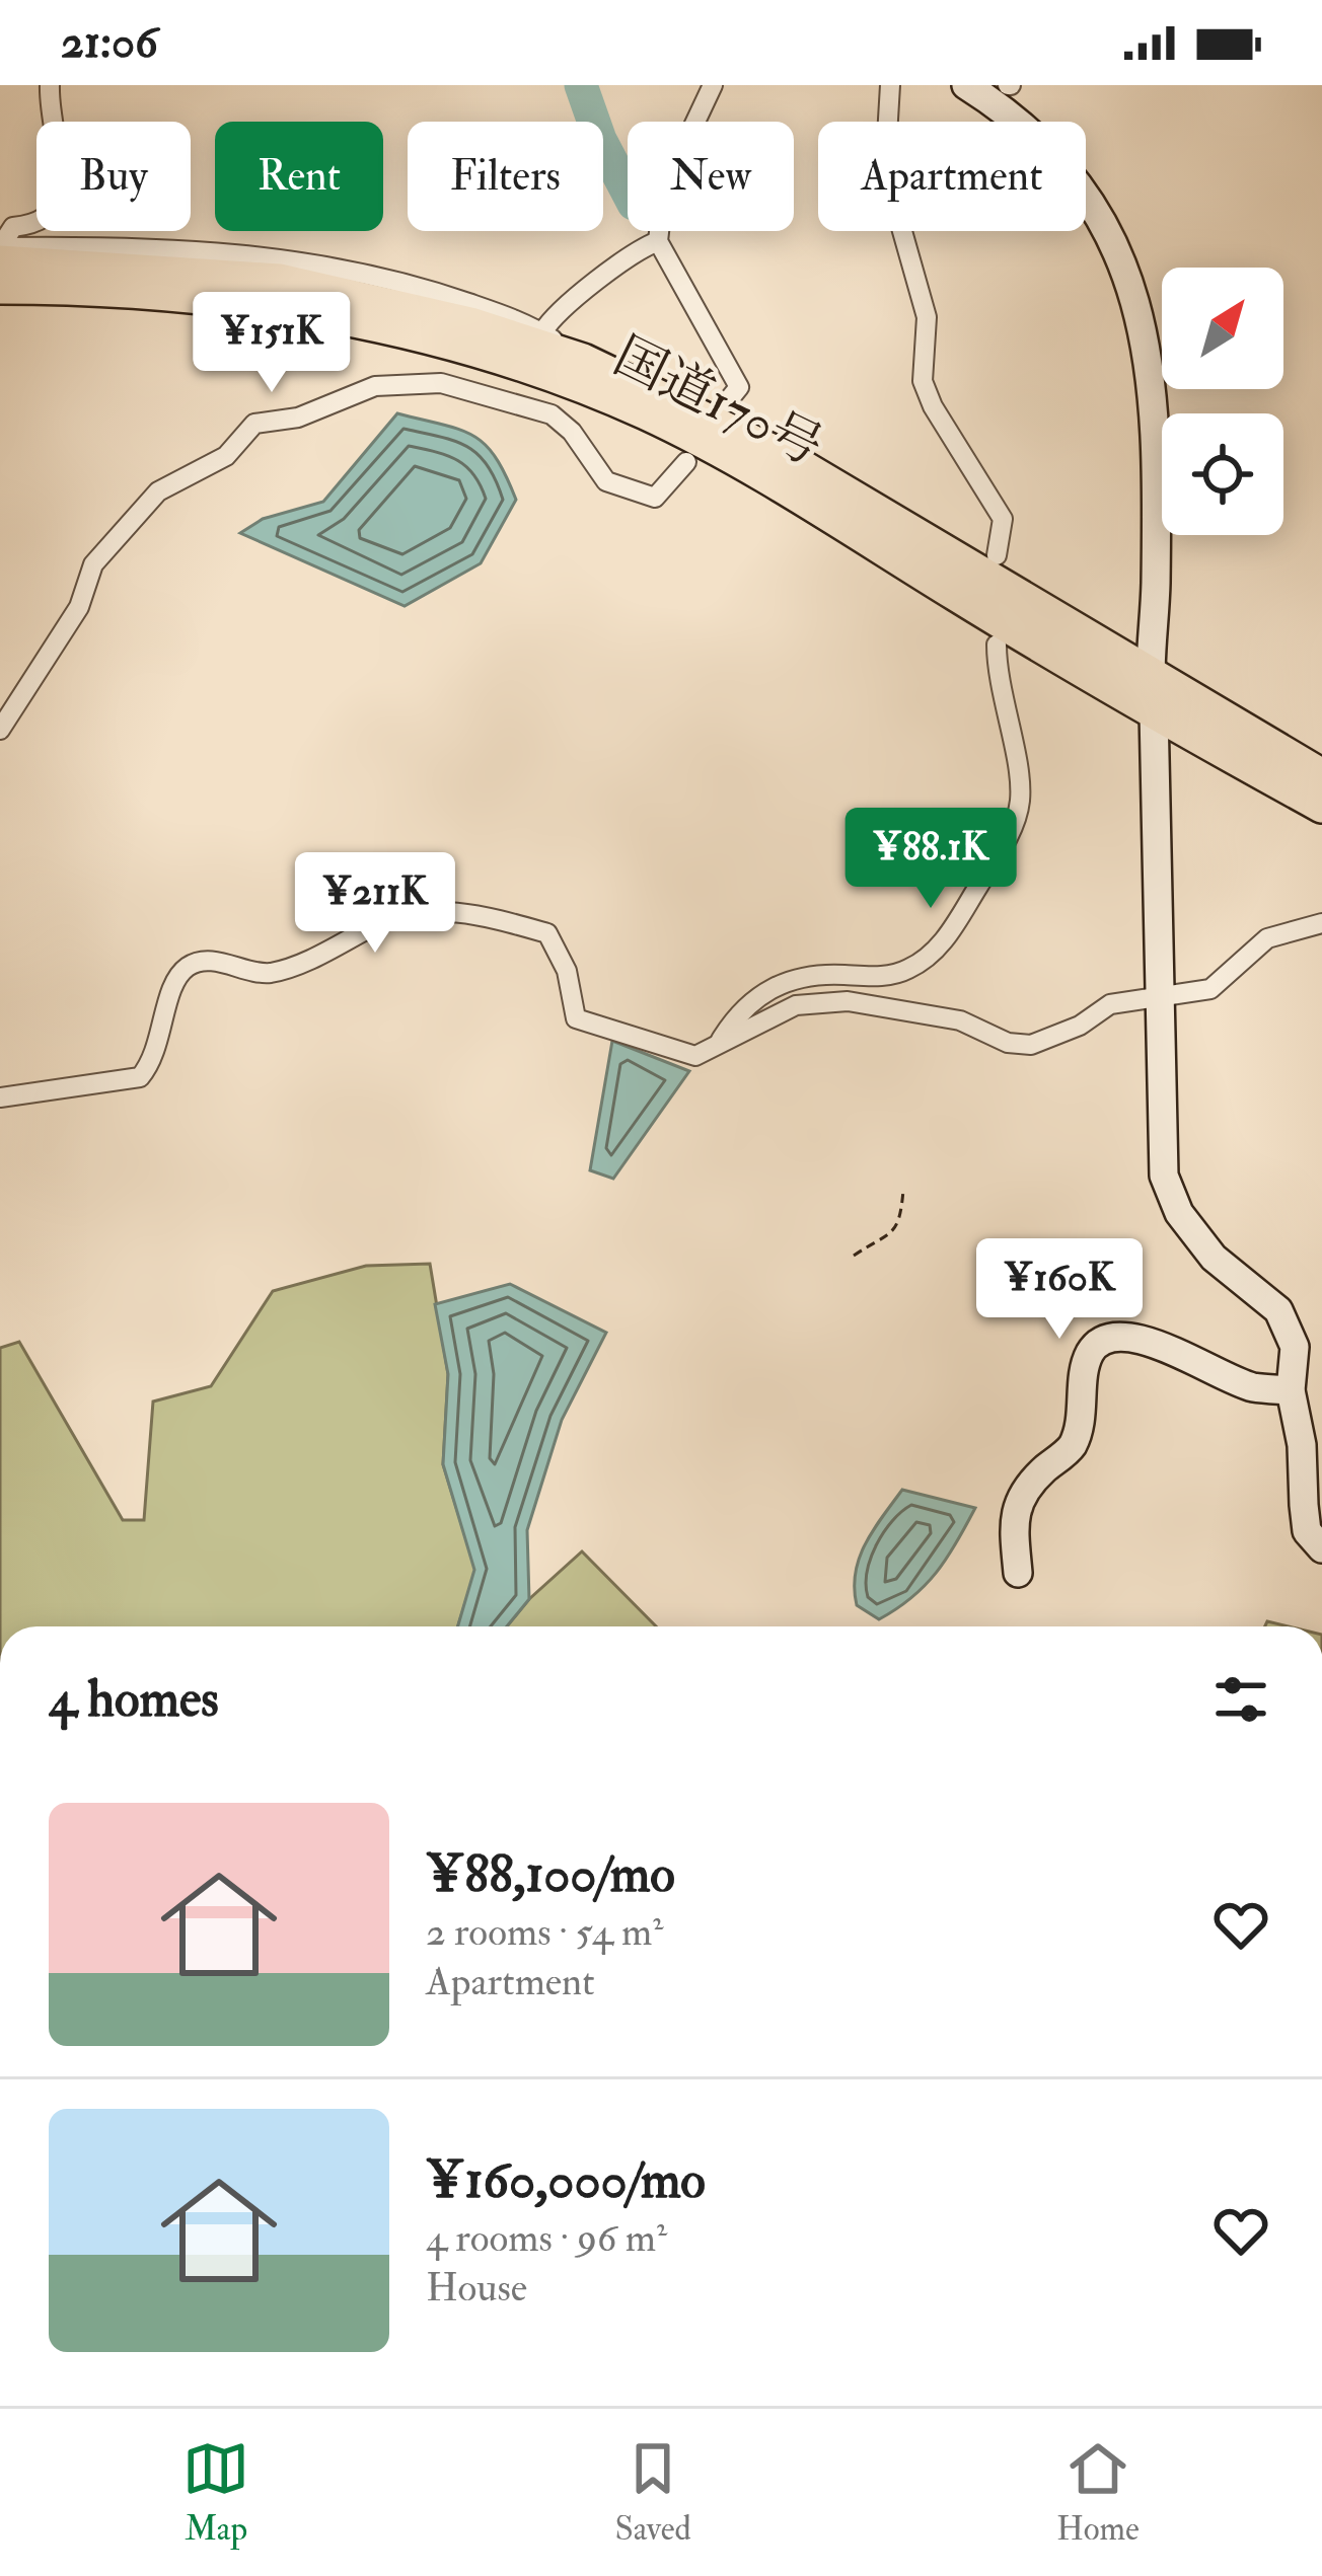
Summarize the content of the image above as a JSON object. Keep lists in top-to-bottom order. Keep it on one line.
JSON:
{"streets":{"highway":["国道170号"]},"north":"top right","page":{"status":"21:06","chip":["Buy","Rent","Filters","New","Apartment"],"price":["¥151K","¥88.1K","¥211K","¥160K"],"heading":"4 homes","list":[{"name":"¥88,100/mo","note":"2 rooms · 54 m² · Apartment"},{"name":"¥160,000/mo","note":"4 rooms · 96 m² · House"}],"tabs":["Map","Saved","Home"]}}
